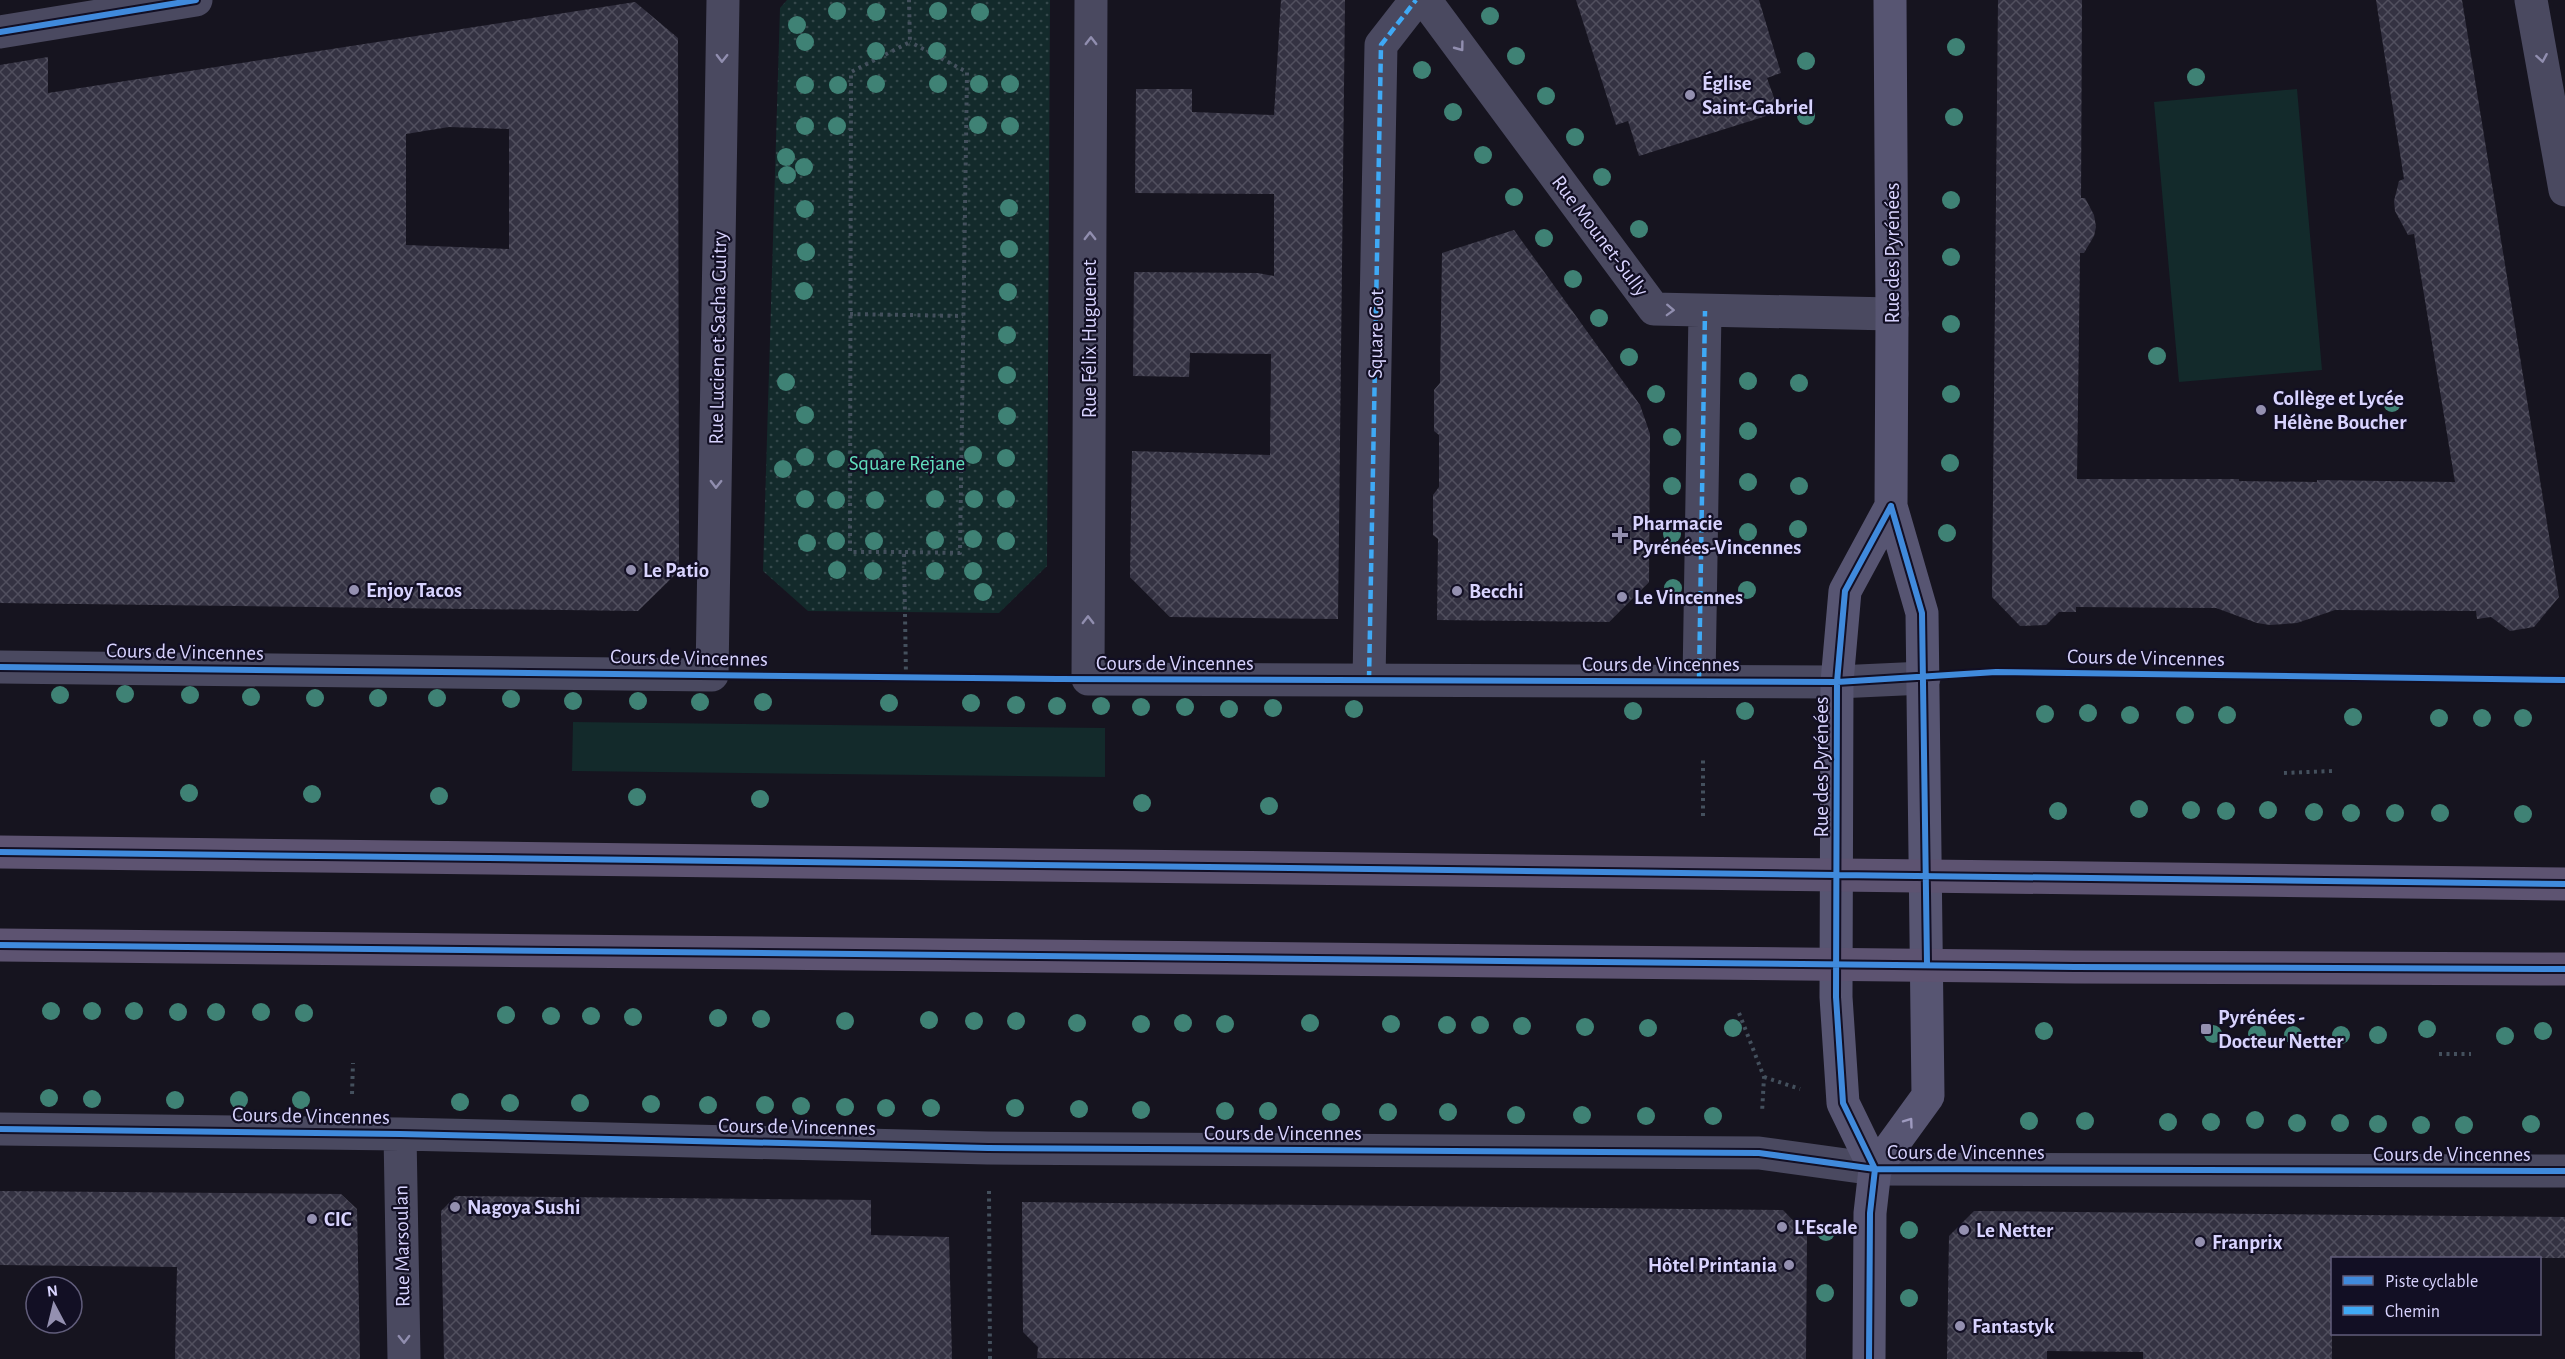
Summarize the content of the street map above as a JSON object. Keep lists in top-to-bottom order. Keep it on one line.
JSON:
{"streets":{"main road":["Rue des Pyrénées"],"street":["Rue Mounet-Sully","Square Got","Rue Lucien et Sacha Guitry","Rue Félix Huguenet","Cours de Vincennes","Rue Marsoulan"]},"crossings":[["Rue Mounet-Sully","Rue des Pyrénées"],["Rue des Pyrénées","Cours de Vincennes"],["Square Got","Cours de Vincennes"],["Rue Lucien et Sacha Guitry","Cours de Vincennes"],["Rue Félix Huguenet","Cours de Vincennes"],["Cours de Vincennes","Rue Marsoulan"]],"one_way":["Rue Mounet-Sully","Rue Lucien et Sacha Guitry","Rue Félix Huguenet","Rue Marsoulan"],"parks":["Square Rejane"],"places":{"other":["Église Saint-Gabriel","Collège et Lycée Hélène Boucher","Le Patio","Enjoy Tacos","Becchi","Le Vincennes","Nagoya Sushi","CIC","L'Escale","Le Netter","Franprix","Hôtel Printania","Fantastyk"],"health":["Pharmacie Pyrénées-Vincennes"],"transit":["Pyrénées - Docteur Netter"]},"legend":["Piste cyclable","Chemin"],"north":"top"}
